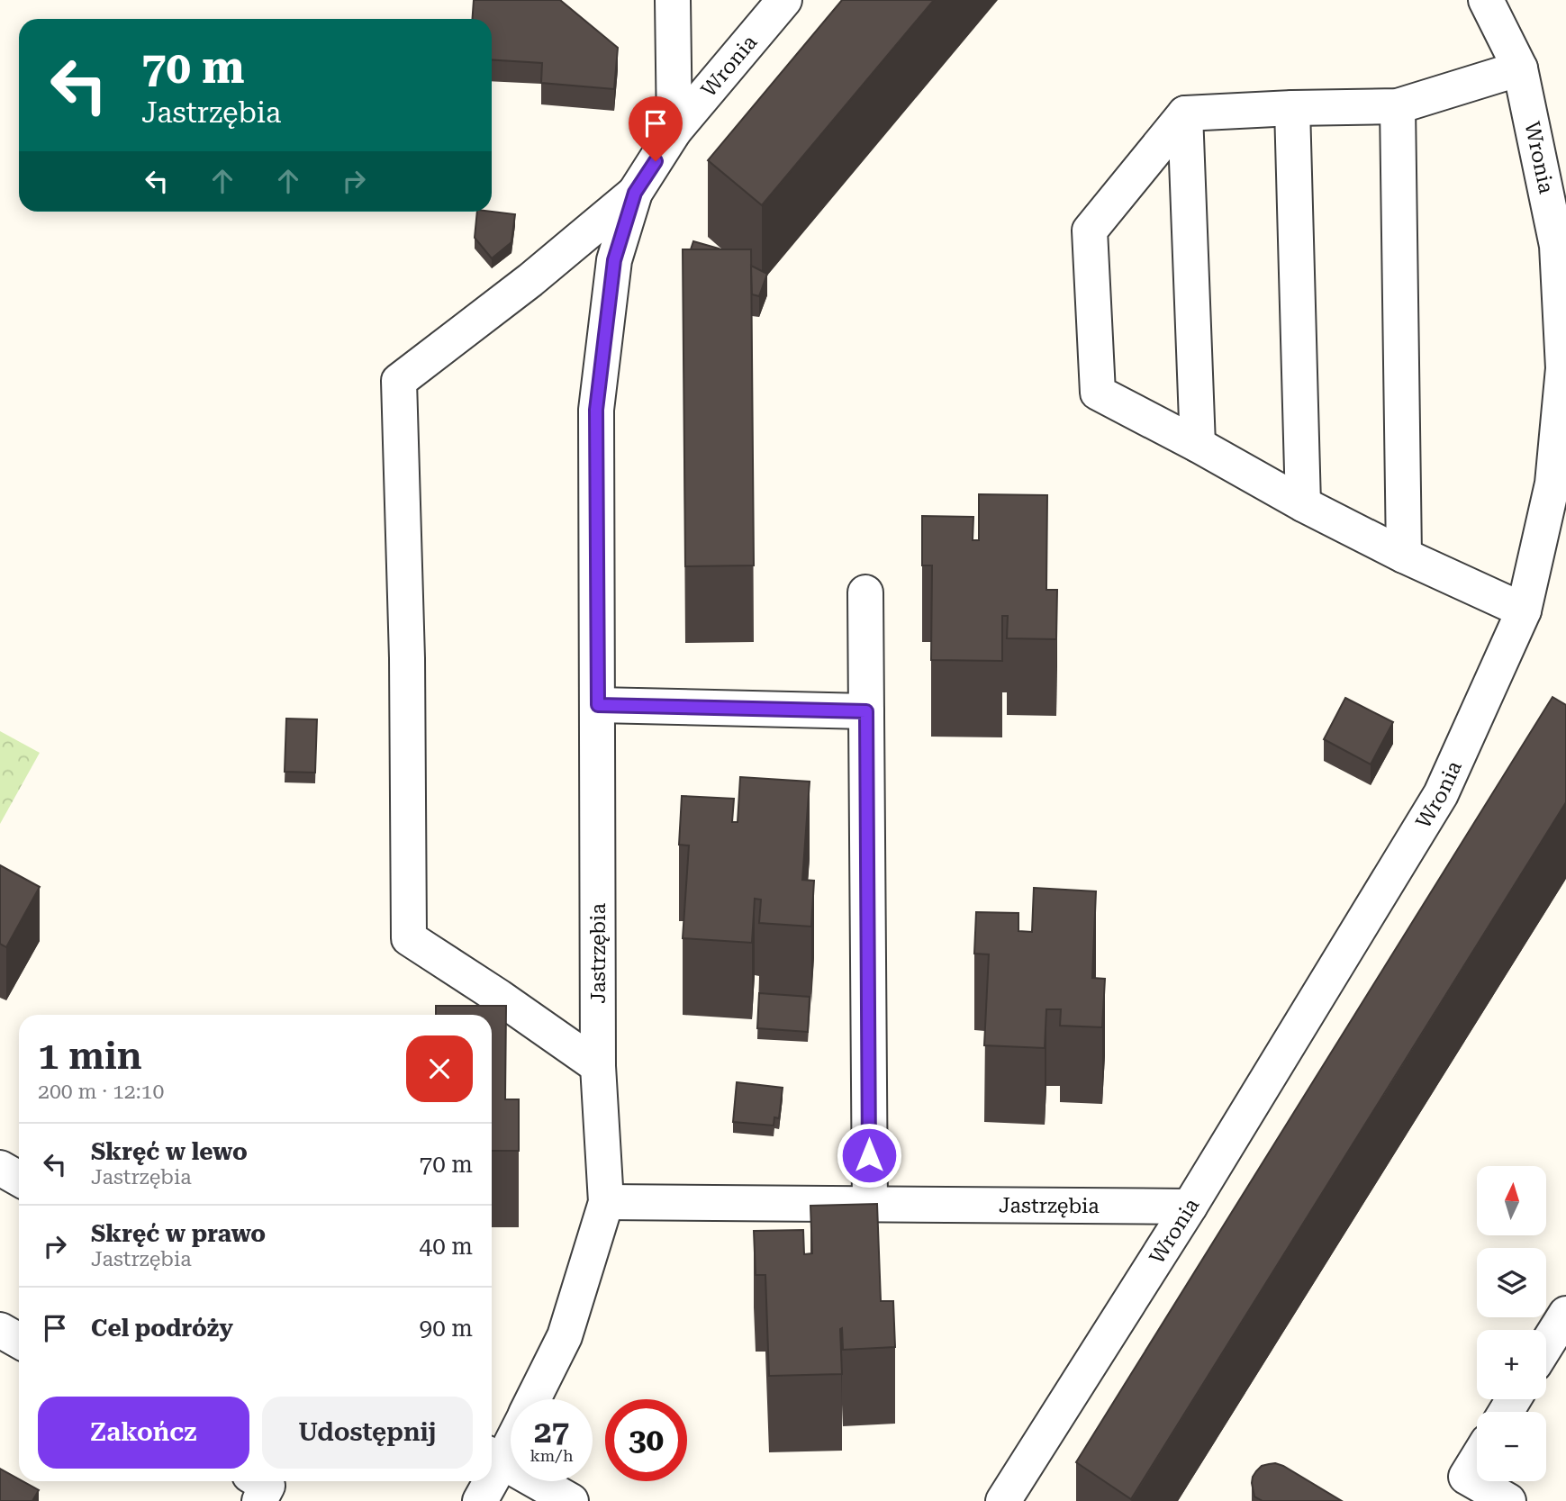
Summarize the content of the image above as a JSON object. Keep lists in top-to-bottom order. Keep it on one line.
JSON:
{"streets":{"street":["Wronia","Jastrzębia"]},"crossings":[["Wronia","Jastrzębia"]],"north":"top","page":{"turn":["70 m","Jastrzębia"],"heading":["1 min","200 m · 12:10"],"list":[{"name":"Skręć w lewo","note":"Jastrzębia","value":"70 m"},{"name":"Skręć w prawo","note":"Jastrzębia","value":"40 m"},{"name":"Cel podróży","value":"90 m"}],"map_buttons":["+","−"],"buttons":["Zakończ","Udostępnij"],"speed":"27 km/h","limit":"30"}}
